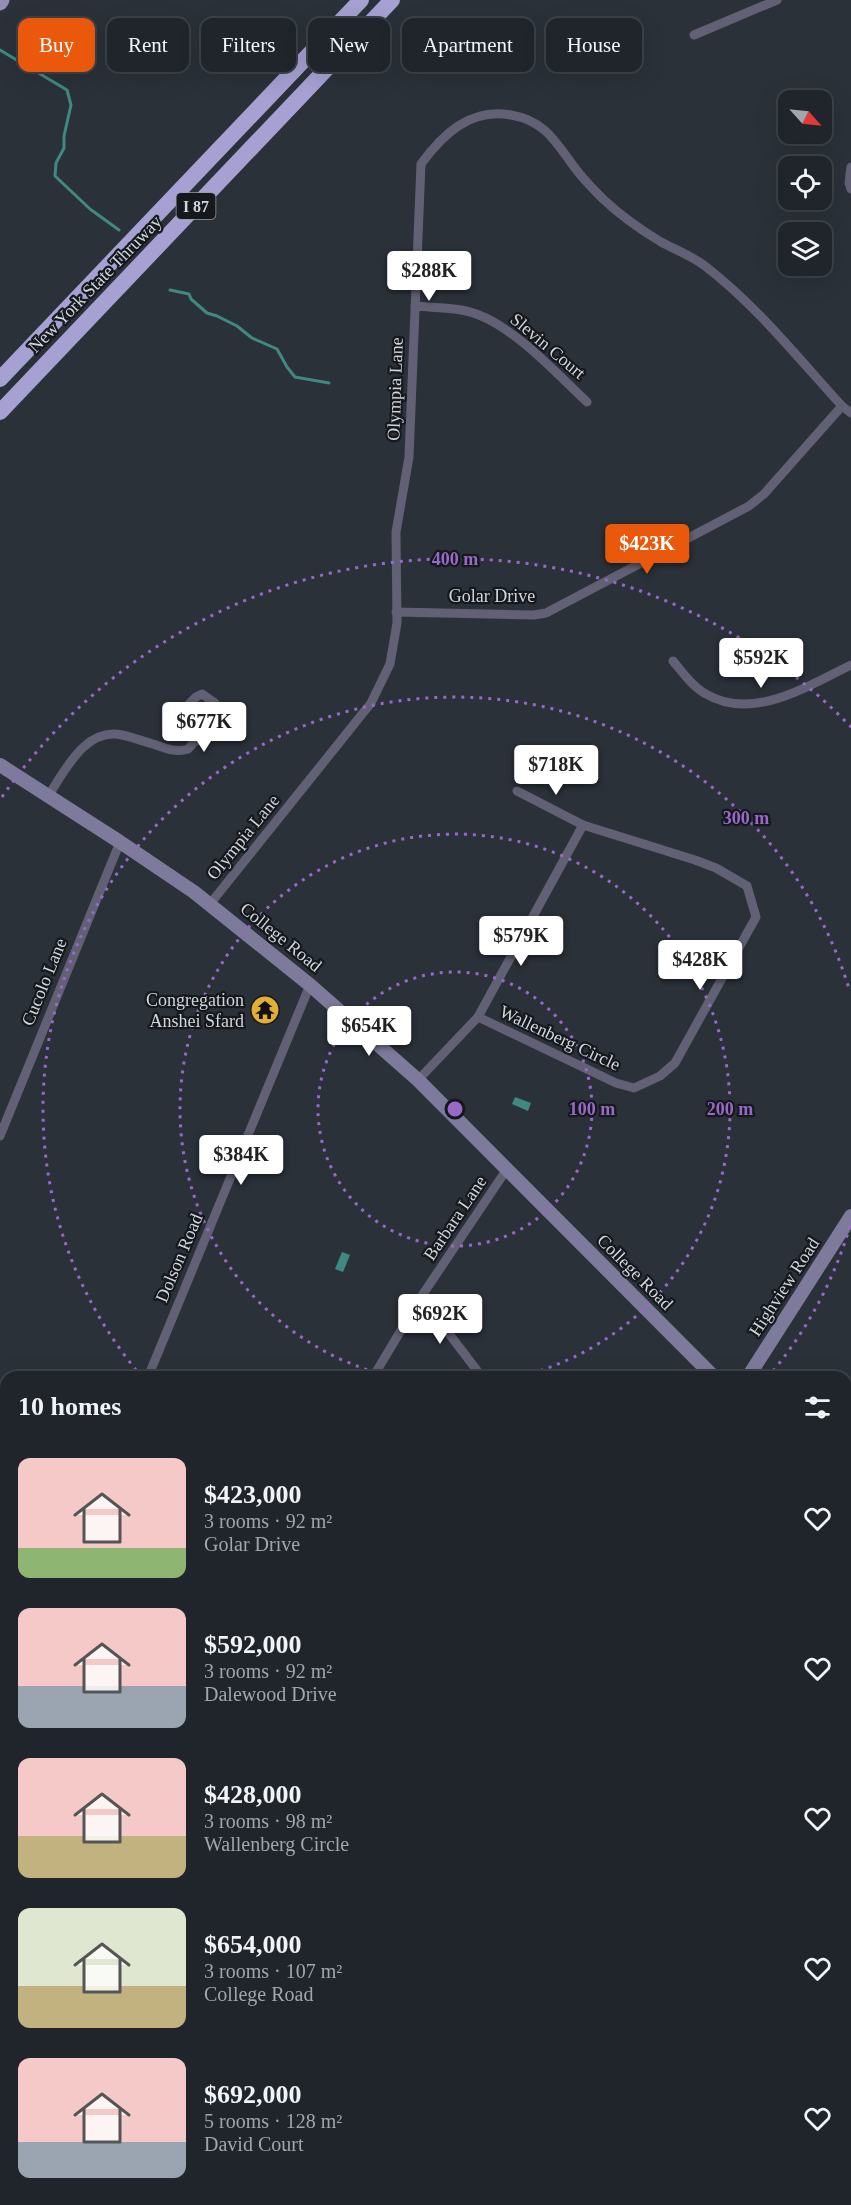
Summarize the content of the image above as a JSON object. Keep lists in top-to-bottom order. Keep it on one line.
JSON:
{"streets":{"highway":["I 87","New York State Thruway"],"street":["Slevin Court","Olympia Lane","Golar Drive","College Road","Cucolo Lane","Wallenberg Circle","Barbara Lane","Dolson Road","Highview Road"]},"crossings":[["Slevin Court","Olympia Lane"],["Olympia Lane","Golar Drive"],["Olympia Lane","College Road"],["College Road","Cucolo Lane"],["College Road","Wallenberg Circle"],["College Road","Barbara Lane"],["College Road","Dolson Road"]],"places":{"temple":["Congregation Anshei Sfard"]},"north":"bottom right","page":{"chip":["Buy","Rent","Filters","New","Apartment","House"],"price":["$288K","$423K","$592K","$677K","$718K","$579K","$428K","$654K","$384K","$692K"],"heading":"10 homes","list":[{"name":"$423,000","note":"3 rooms · 92 m² · Golar Drive"},{"name":"$592,000","note":"3 rooms · 92 m² · Dalewood Drive"},{"name":"$428,000","note":"3 rooms · 98 m² · Wallenberg Circle"},{"name":"$654,000","note":"3 rooms · 107 m² · College Road"},{"name":"$692,000","note":"5 rooms · 128 m² · David Court"}]},"rings":["400 m","300 m","100 m","200 m"]}
